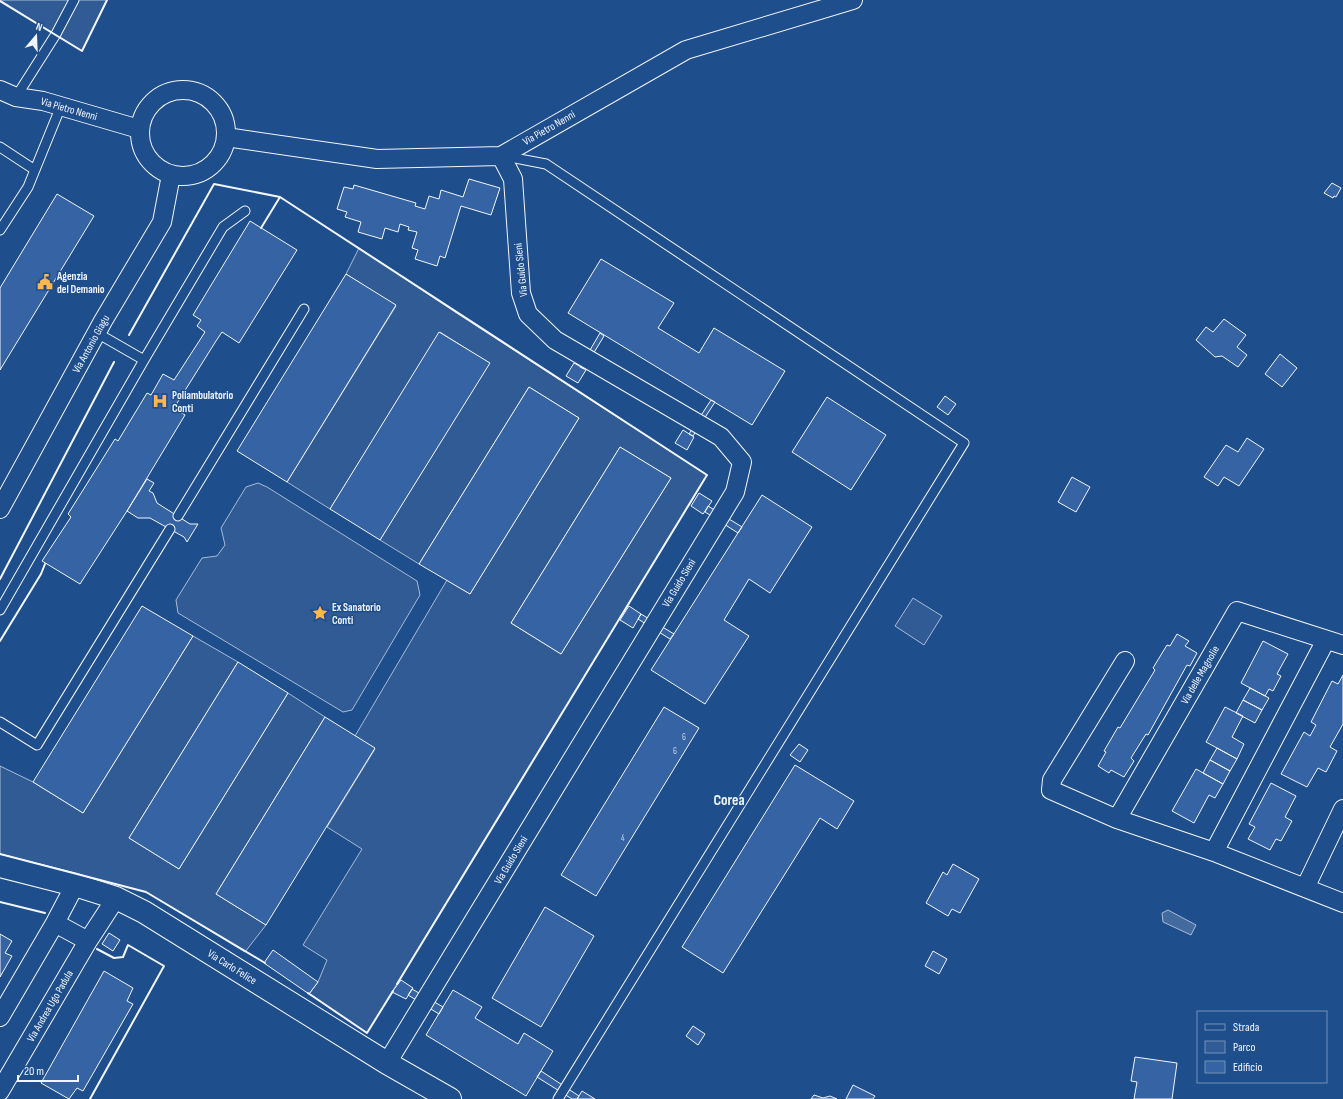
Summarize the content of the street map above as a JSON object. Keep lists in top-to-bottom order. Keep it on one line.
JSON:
{"streets":{"main road":["Via Carlo Felice"],"street":["Via Pietro Nenni","Via Guido Sieni","Via Antonio Giagu","Via delle Magnolie","Via Andrea Ugo Padula"]},"crossings":[["Via Pietro Nenni","Via Guido Sieni"],["Via Pietro Nenni","Via Antonio Giagu"],["Via Guido Sieni","Via Carlo Felice"],["Via Carlo Felice","Via Andrea Ugo Padula"]],"districts":["Corea"],"places":{"public building":["Agenzia del Demanio"],"hospital":["Poliambulatorio Conti"],"place":["Ex Sanatorio Conti"]},"house_numbers":["6","6","4"],"legend":["Strada","Parco","Edificio"],"scale_bar":"20 m","north":"top"}
